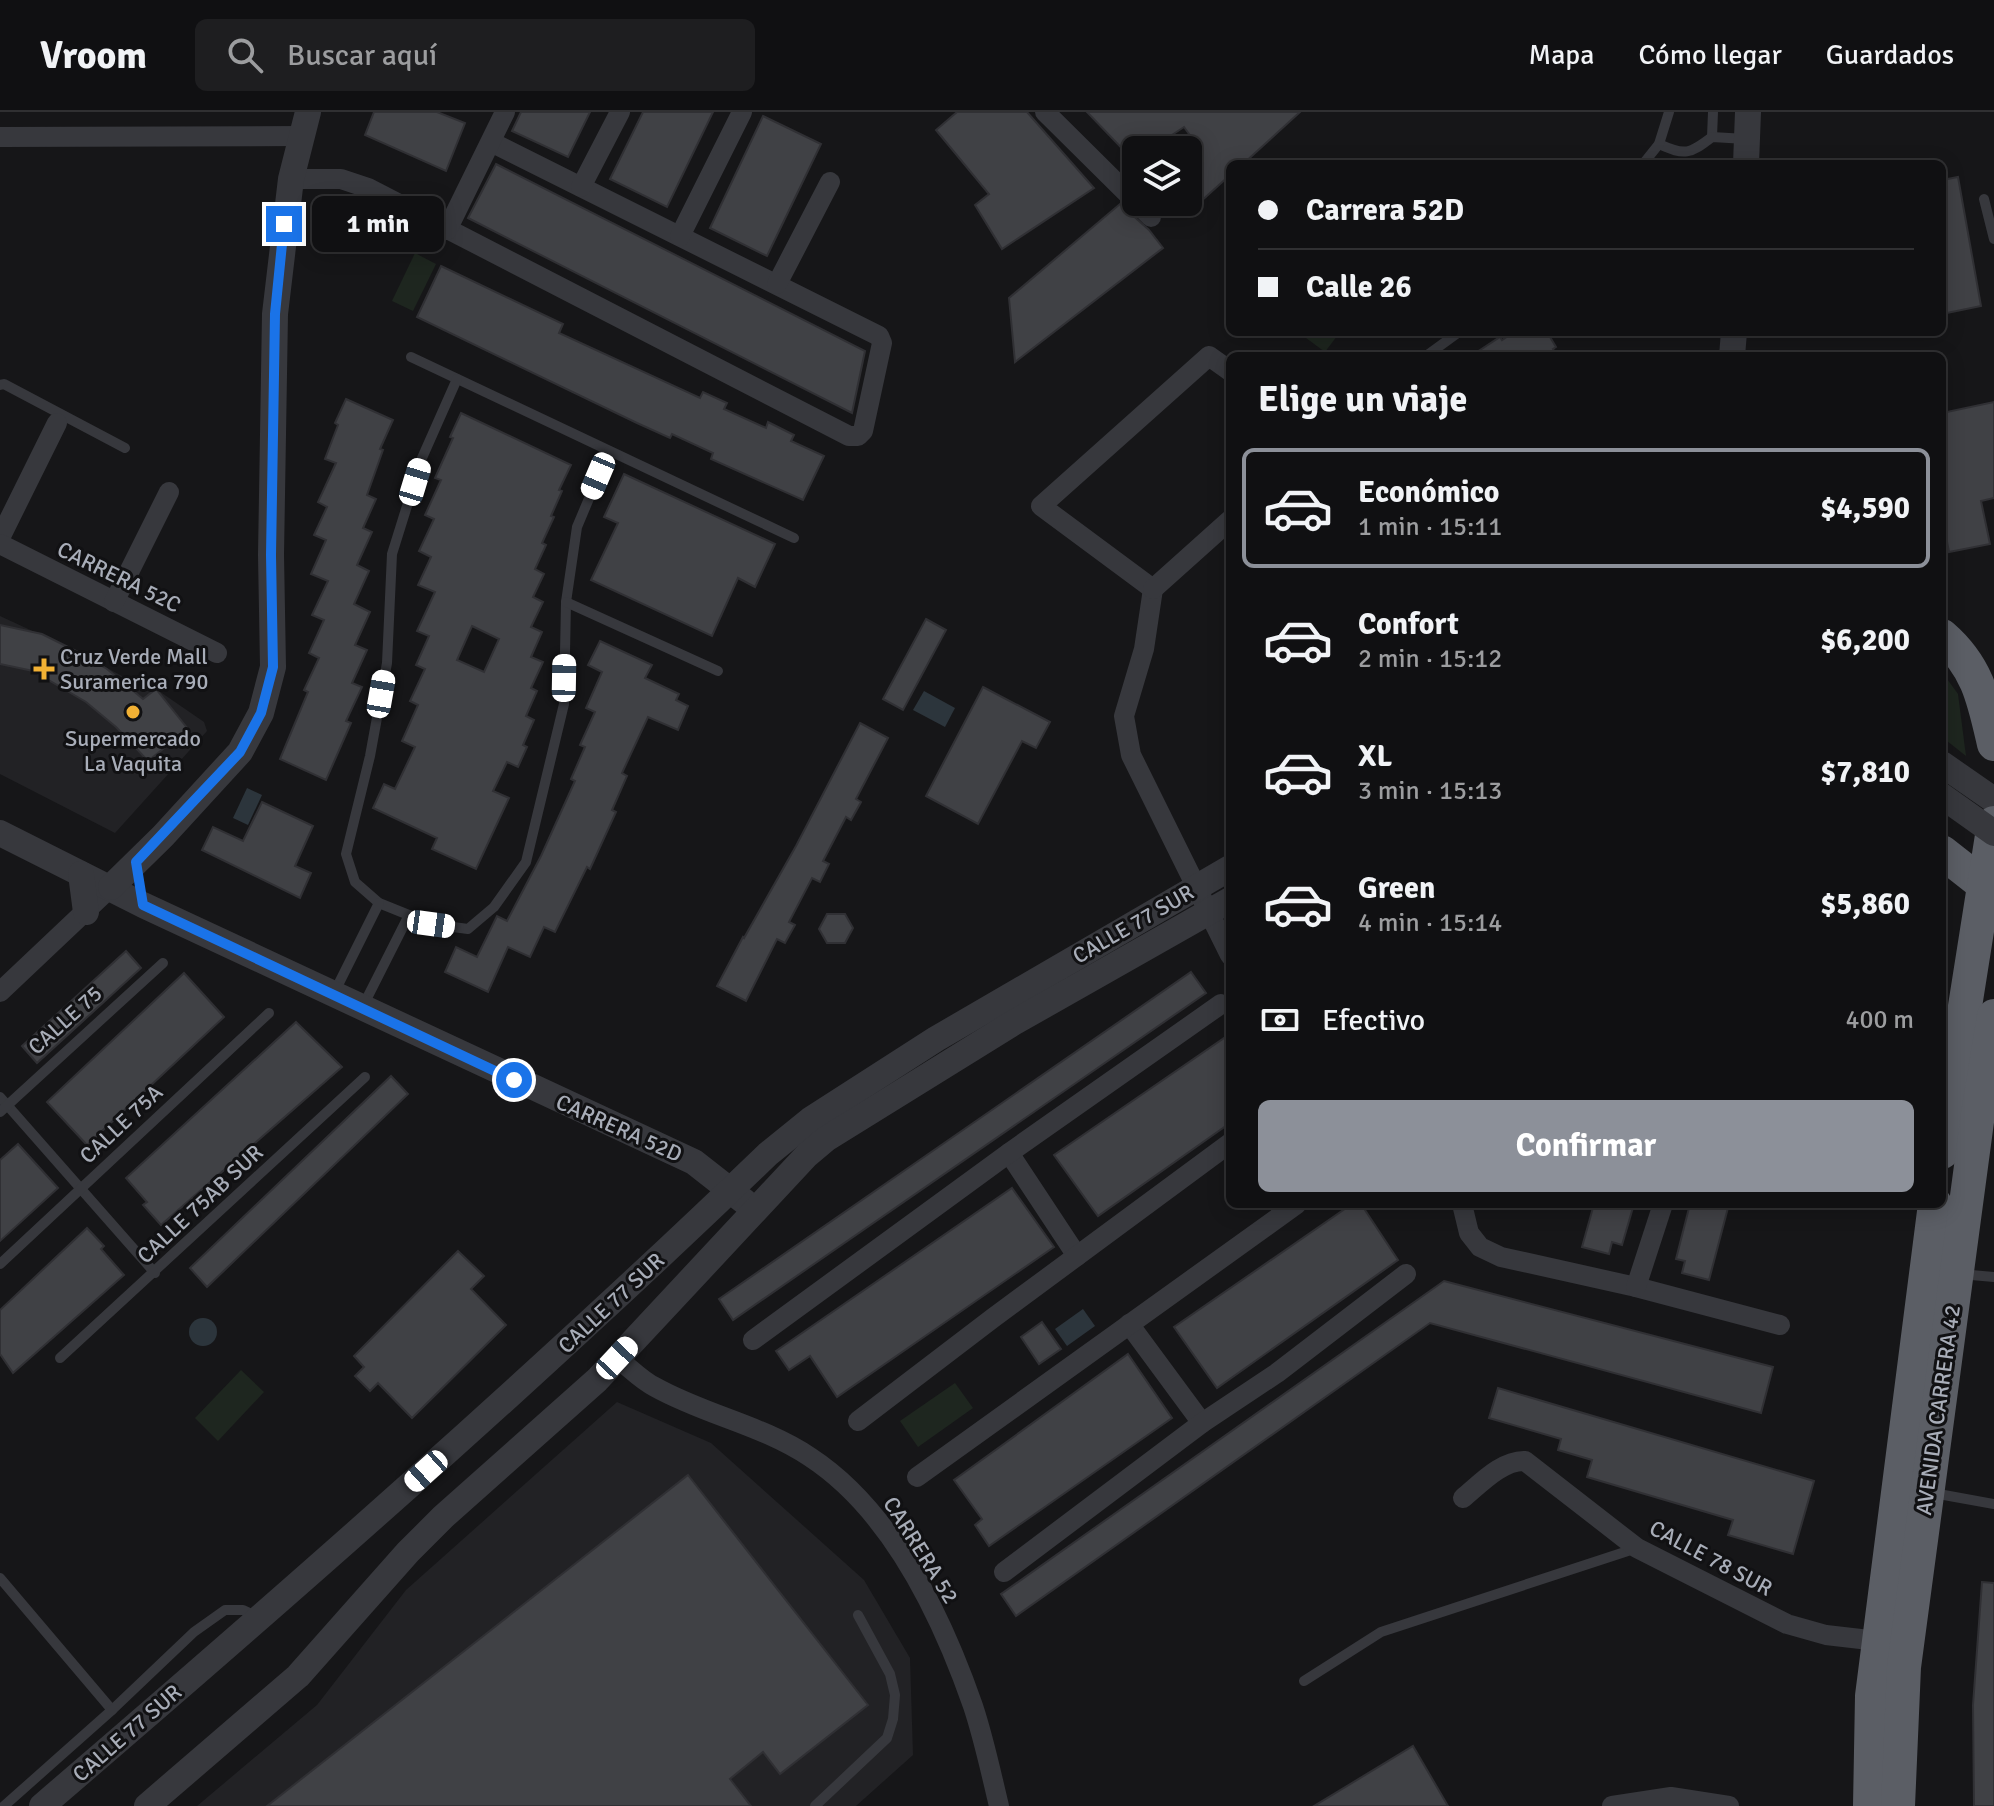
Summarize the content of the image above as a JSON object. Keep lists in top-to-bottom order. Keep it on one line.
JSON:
{"streets":{"highway":["AVENIDA CARRERA 42"],"street":["CARRERA 52C","CALLE 77 SUR","CARRERA 52D","CARRERA 52","CALLE 78 SUR"],"lane":["CALLE 75","CALLE 75A","CALLE 75AB SUR"]},"crossings":[["CALLE 77 SUR","CARRERA 52D"],["CALLE 77 SUR","CARRERA 52"],["AVENIDA CARRERA 42","CALLE 78 SUR"]],"places":{"health":["Cruz Verde Mall Suramerica 790"],"other":["Supermercado La Vaquita"]},"page":{"header":"Vroom","search":"Buscar aquí","nav":["Mapa","Cómo llegar","Guardados"],"banner":["Carrera 52D","Calle 26"],"bubble":"1 min","heading":"Elige un viaje","list":[{"name":"Económico","note":"1 min · 15:11","value":"$4,590"},{"name":"Confort","note":"2 min · 15:12","value":"$6,200"},{"name":"XL","note":"3 min · 15:13","value":"$7,810"},{"name":"Green","note":"4 min · 15:14","value":"$5,860"}],"pay":["Efectivo","400 m"],"buttons":"Confirmar"}}
